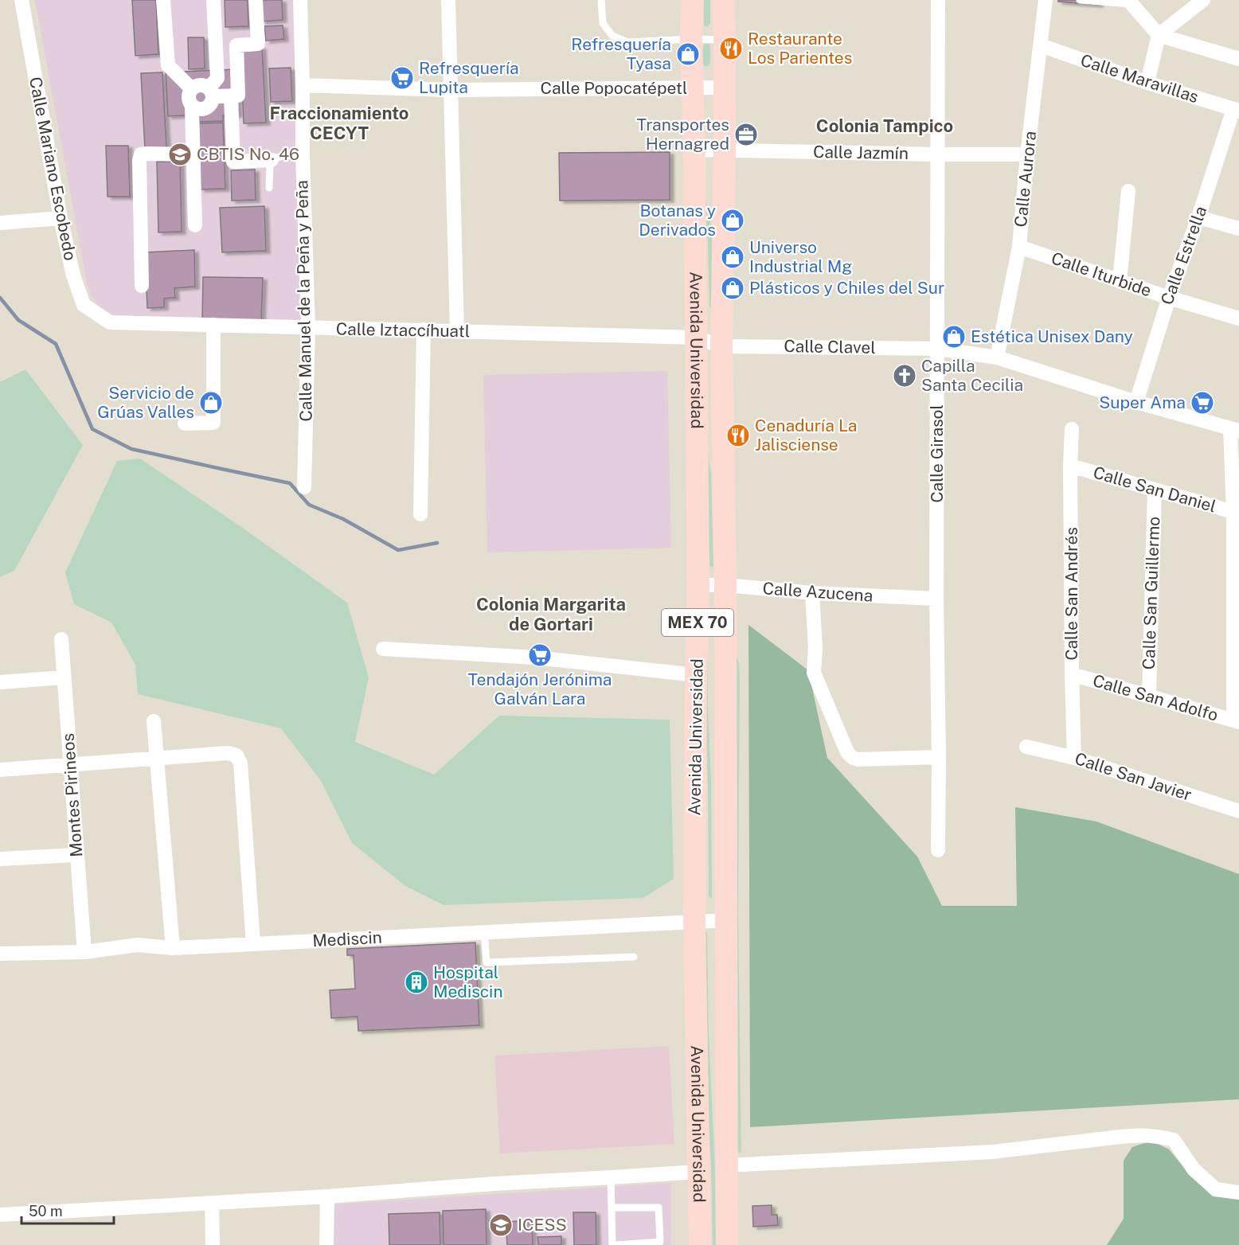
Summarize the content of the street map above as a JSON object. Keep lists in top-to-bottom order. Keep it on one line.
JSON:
{"streets":{"main road":["Avenida Universidad","MEX 70"],"street":["Calle Maravillas","Calle Popocatépetl","Calle Jazmín","Calle Mariano Escobedo","Calle Aurora","Calle Estrella","Calle Iturbide","Calle Manuel de la Peña y Peña","Calle Iztaccíhuatl","Calle Clavel","Calle Girasol","Calle San Daniel","Calle Azucena","Calle San Guillermo","Calle San Andrés","Calle San Adolfo","Calle San Javier","Montes Pirineos","Mediscin"]},"crossings":[["Calle Maravillas","Calle Aurora"],["Calle Maravillas","Calle Estrella"],["Calle Popocatépetl","Calle Manuel de la Peña y Peña"],["Calle Popocatépetl","Avenida Universidad"],["Calle Jazmín","Calle Aurora"],["Calle Jazmín","Avenida Universidad"],["Calle Jazmín","Calle Girasol"],["Calle Mariano Escobedo","Calle Iztaccíhuatl"],["Calle Aurora","Calle Iturbide"],["Calle Aurora","Calle Clavel"],["Calle Estrella","Calle Iturbide"],["Calle Estrella","Calle Clavel"],["Calle Manuel de la Peña y Peña","Calle Iztaccíhuatl"],["Calle Iztaccíhuatl","Calle Clavel"],["Calle Iztaccíhuatl","Avenida Universidad"],["Calle Clavel","Avenida Universidad"],["Calle Clavel","Calle Girasol"],["Avenida Universidad","Calle Azucena"],["Avenida Universidad","Mediscin"],["Calle Girasol","Calle Azucena"],["Calle San Daniel","Calle San Guillermo"],["Calle San Daniel","Calle San Andrés"],["Calle San Guillermo","Calle San Adolfo"],["Calle San Andrés","Calle San Adolfo"],["Calle San Andrés","Calle San Javier"],["Montes Pirineos","Mediscin"]],"districts":["Fraccionamiento CECYT","Colonia Tampico","Colonia Margarita de Gortari"],"places":{"restaurant":["Restaurante Los Parientes","Cenaduría La Jalisciense"],"shop":["Refresquería Tyasa","Botanas y Derivados","Universo Industrial Mg","Plásticos y Chiles del Sur","Estética Unisex Dany","Servicio de Grúas Valles"],"supermarket":["Refresquería Lupita","Super Ama","Tendajón Jerónima Galván Lara"],"office":["Transportes Hernagred"],"school or university":["CBTIS No. 46","ICESS"],"church":["Capilla Santa Cecilia"],"building":["Hospital Mediscin"]},"scale_bar":"50 m"}
